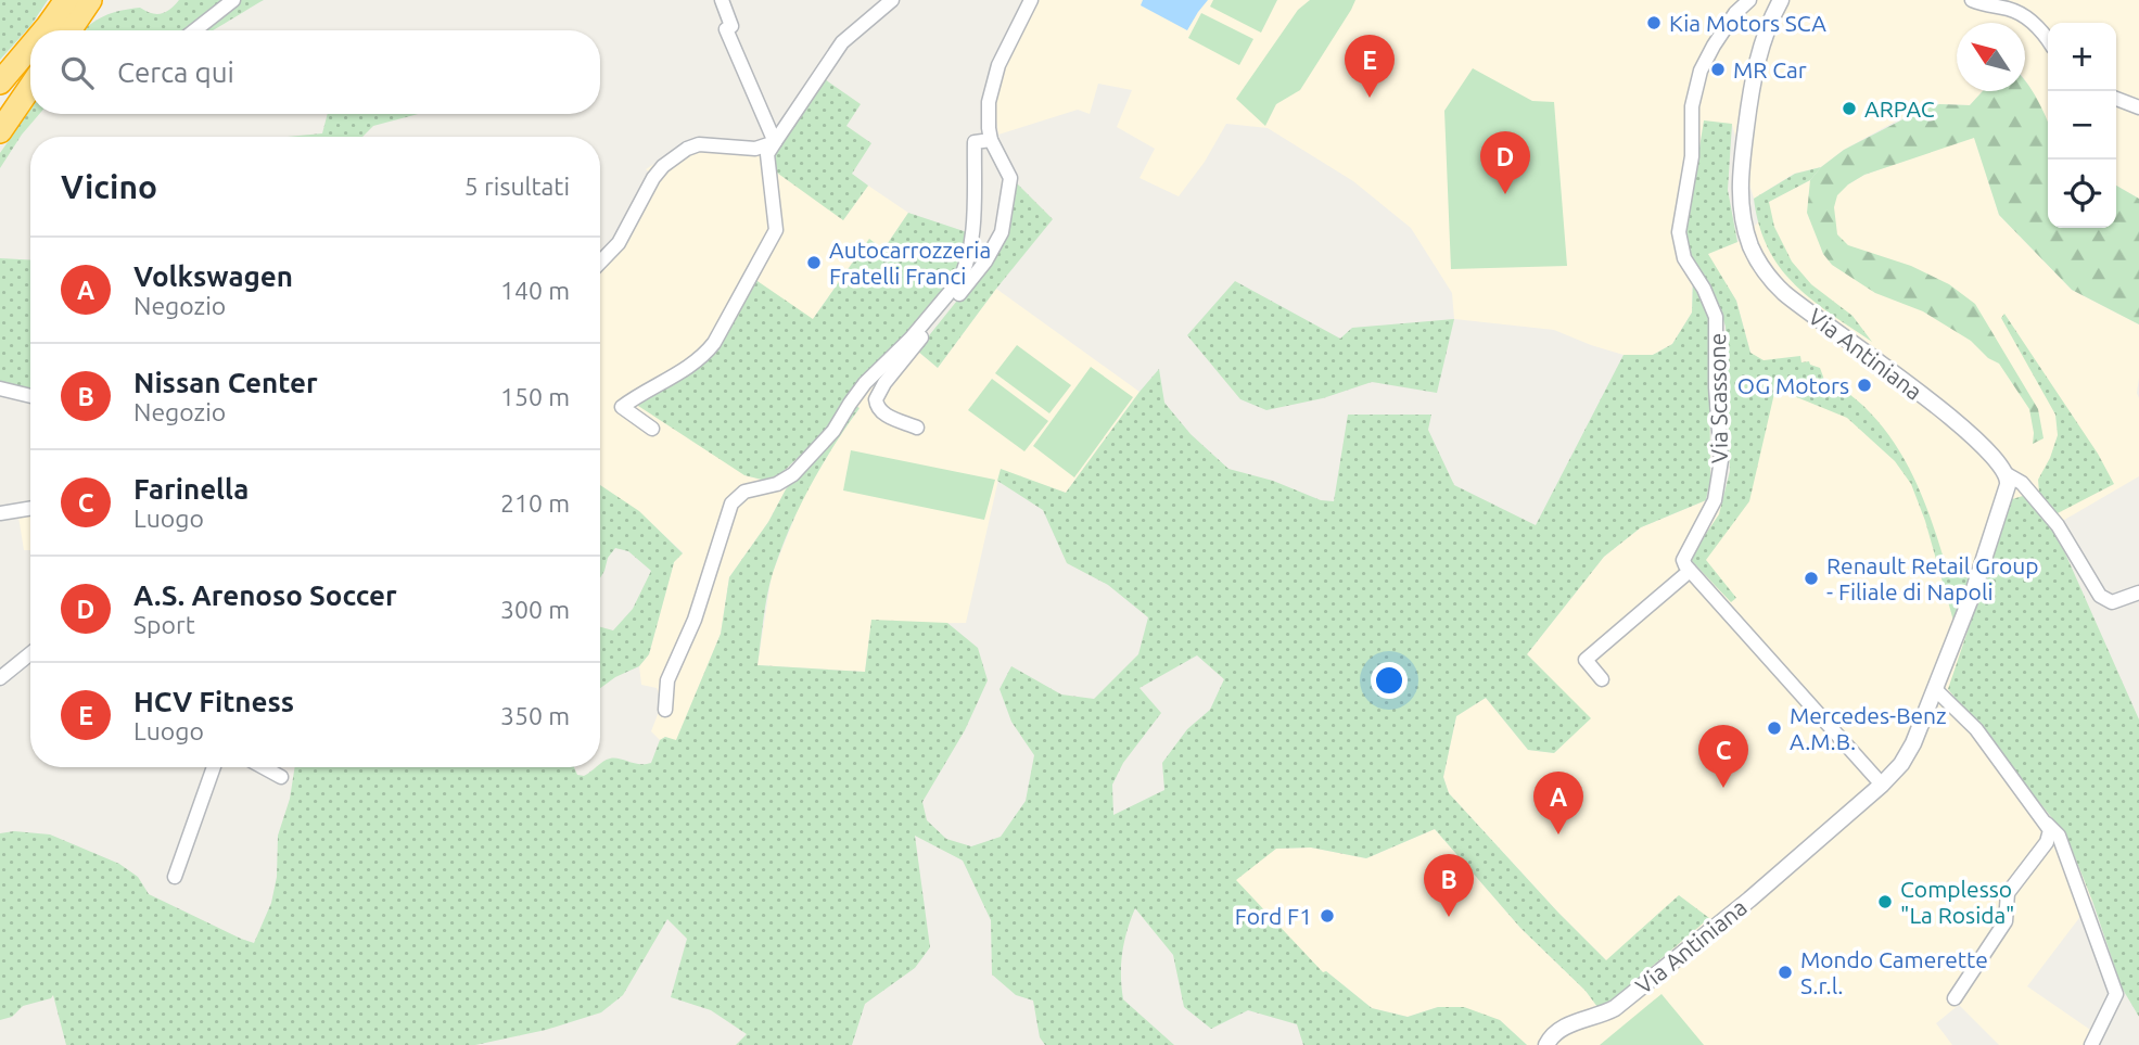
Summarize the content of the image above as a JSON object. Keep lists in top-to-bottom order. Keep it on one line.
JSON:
{"streets":{"street":["Via Antiniana","Via Scassone"]},"places":["Kia Motors SCA","MR Car","ARPAC","Autocarrozzeria Fratelli Franci","OG Motors","Renault Retail Group - Filiale di Napoli","Mercedes-Benz A.M.B.","Complesso \"La Rosida\"","Ford F1","Mondo Camerette S.r.l."],"north":"top left","page":{"map_buttons":["+","−"],"search":"Cerca qui","pins":["E","D","C","A","B"],"heading":["Vicino","5 risultati"],"list":[{"mark":"A","name":"Volkswagen","note":"Negozio","value":"140 m"},{"mark":"B","name":"Nissan Center","note":"Negozio","value":"150 m"},{"mark":"C","name":"Farinella","note":"Luogo","value":"210 m"},{"mark":"D","name":"A.S. Arenoso Soccer","note":"Sport","value":"300 m"},{"mark":"E","name":"HCV Fitness","note":"Luogo","value":"350 m"}]}}
